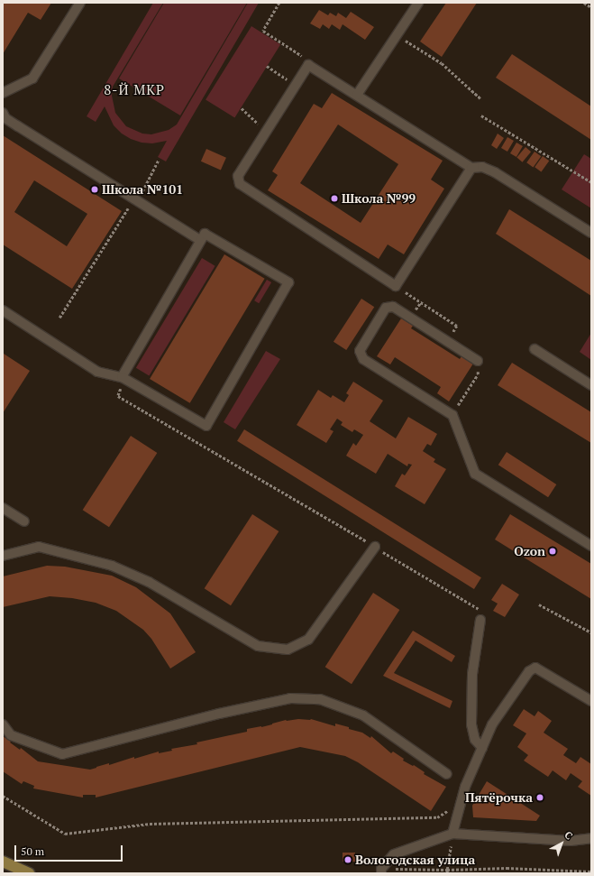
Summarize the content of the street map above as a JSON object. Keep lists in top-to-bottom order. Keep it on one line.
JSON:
{"districts":["8-Й МКР"],"places":["Школа №101","Школа №99","Ozon","Пятёрочка","Вологодская улица"],"scale_bar":"50 m","north":"top right"}
